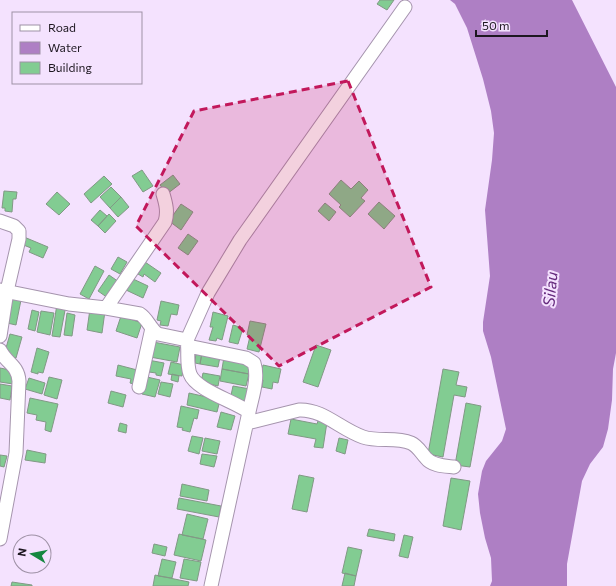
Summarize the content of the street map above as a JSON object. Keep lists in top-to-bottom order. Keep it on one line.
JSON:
{"water":["Silau"],"legend":["Road","Water","Building"],"scale_bar":"50 m","north":"left"}
